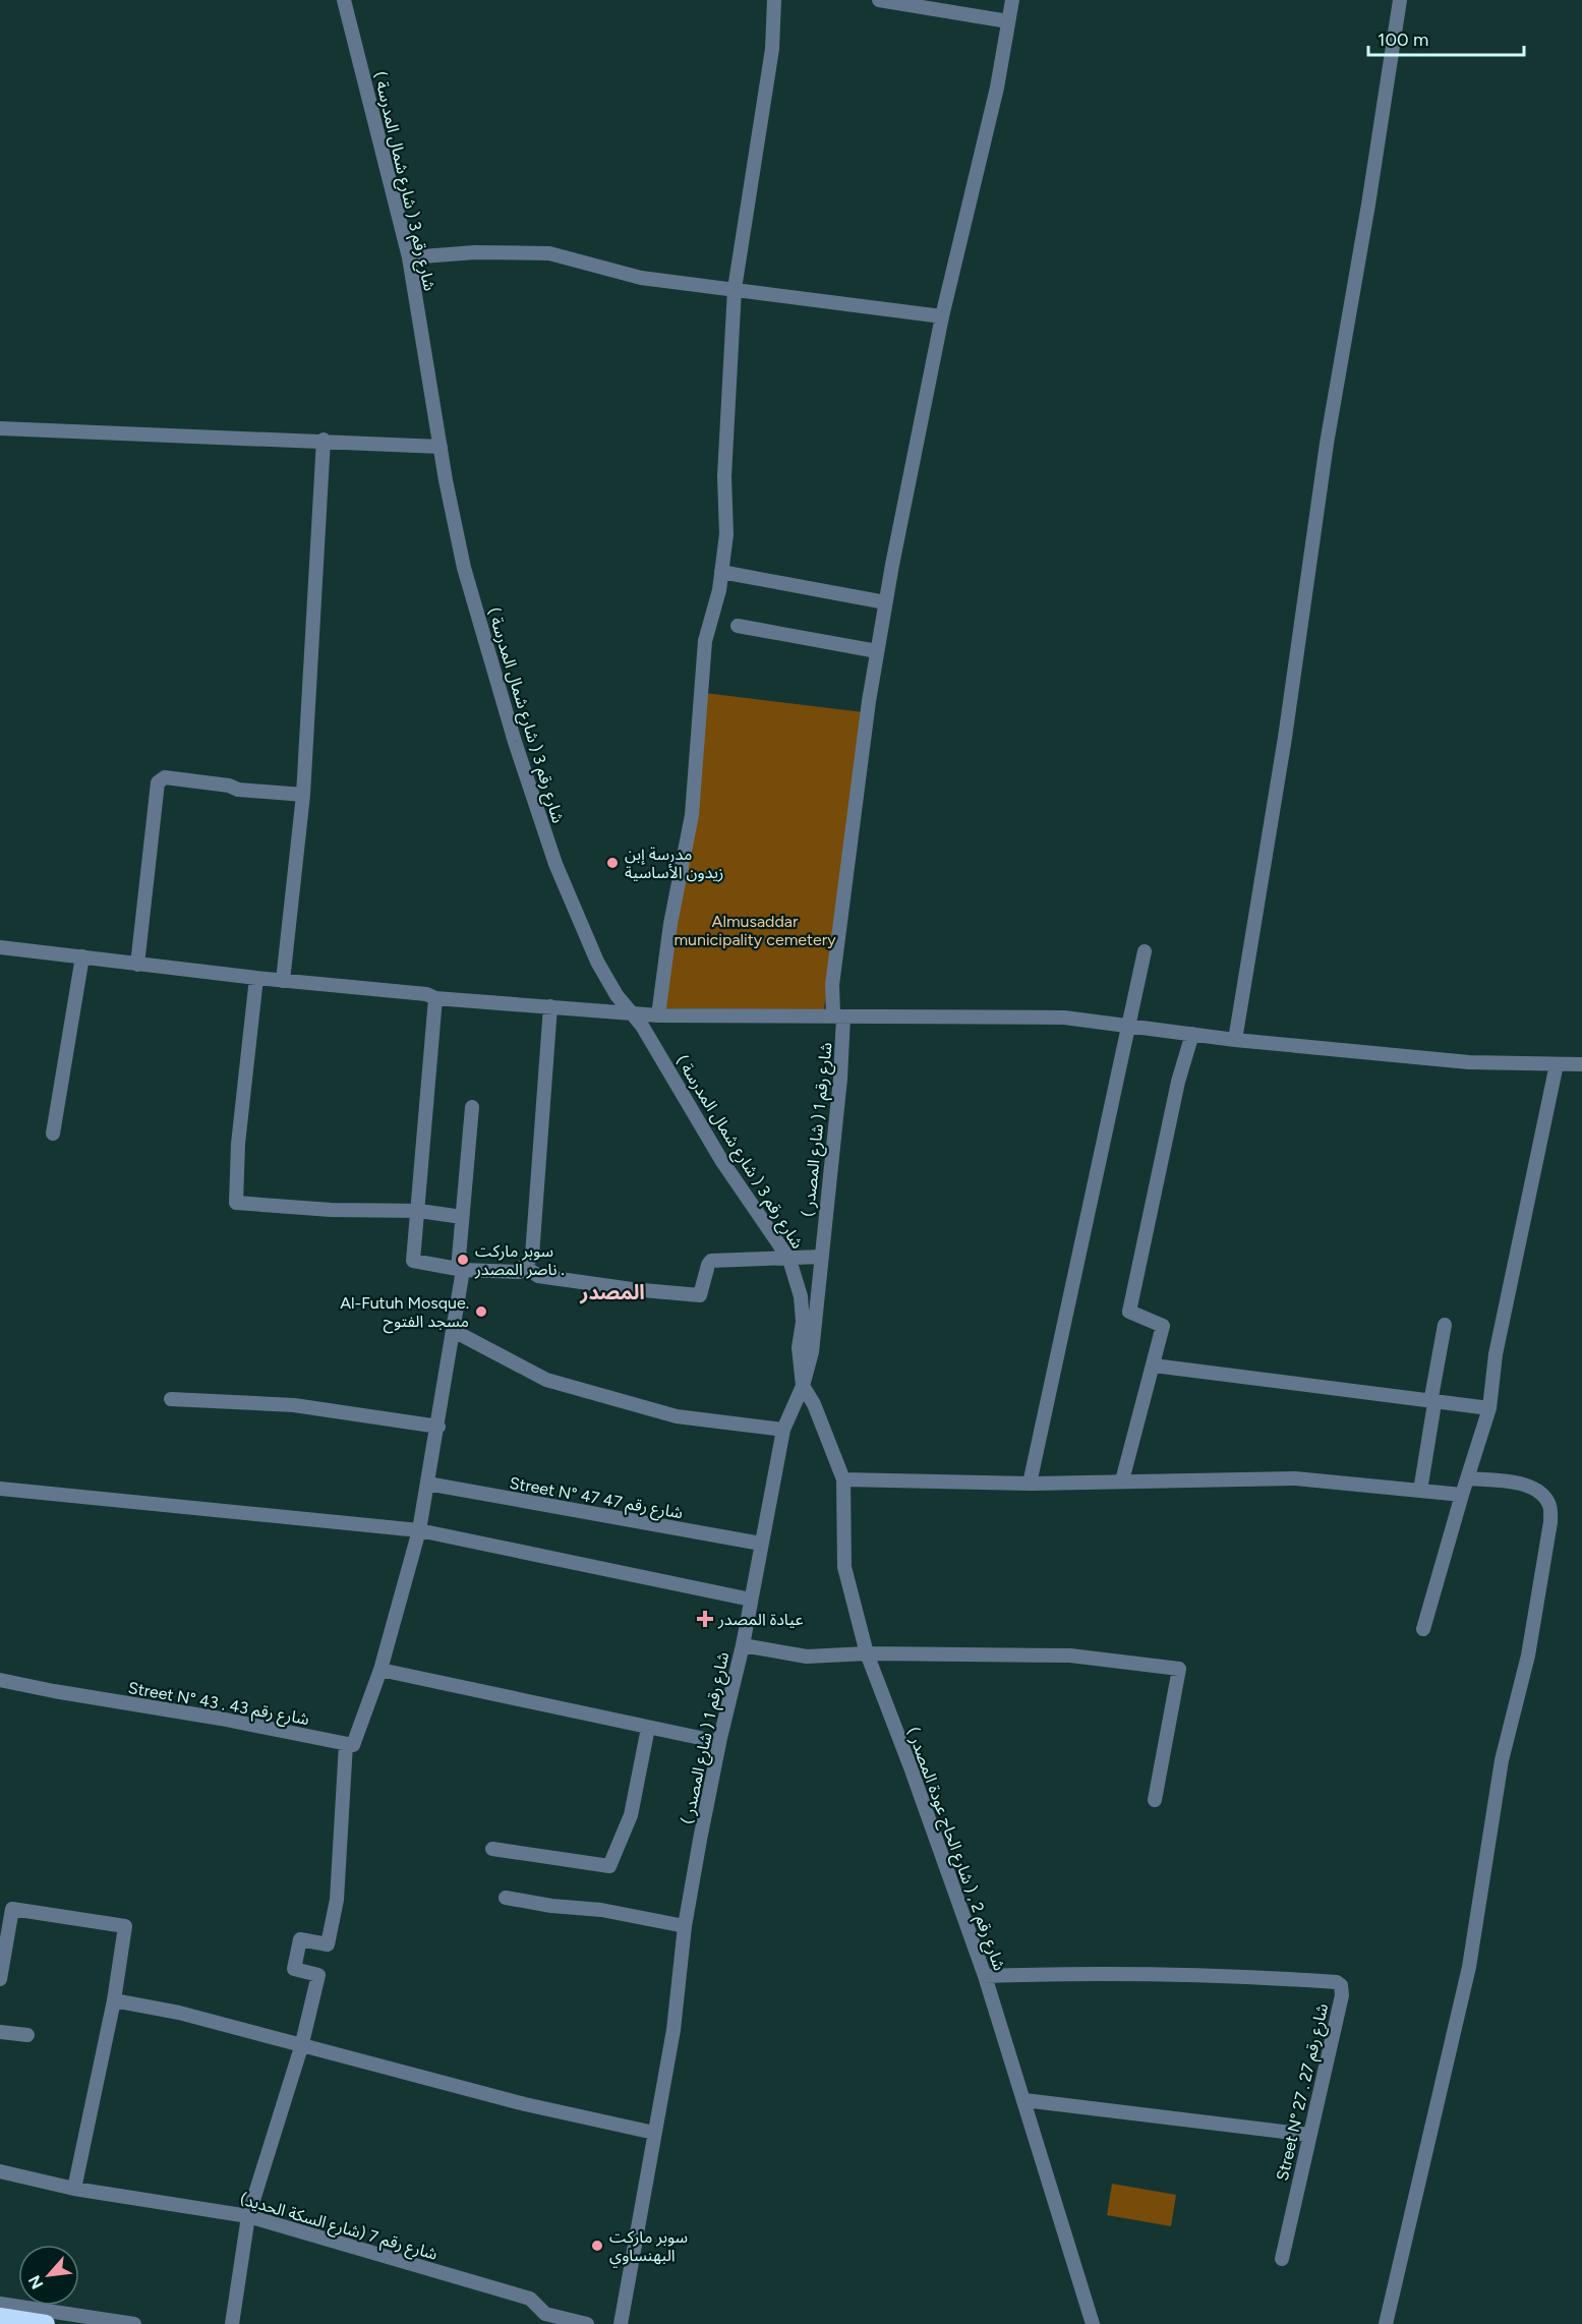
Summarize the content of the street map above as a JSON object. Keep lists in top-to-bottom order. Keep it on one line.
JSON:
{"streets":{"street":["شارع رقم 3 ( شارع شمال المدرسة )","شارع رقم 1 ( شارع المصدر )","Street N° 47 شارع رقم 47","Street N° 43 . شارع رقم 43","شارع رقم 2 , ( شارع الحاج عودة المصدر )","Street N° 27 . شارع رقم 27","شارع رقم 7 (شارع السكة الحديد)"]},"crossings":[["شارع رقم 3 ( شارع شمال المدرسة )","شارع رقم 1 ( شارع المصدر )"],["شارع رقم 3 ( شارع شمال المدرسة )","شارع رقم 2 , ( شارع الحاج عودة المصدر )"],["شارع رقم 1 ( شارع المصدر )","Street N° 47 شارع رقم 47"],["شارع رقم 1 ( شارع المصدر )","شارع رقم 2 , ( شارع الحاج عودة المصدر )"],["شارع رقم 2 , ( شارع الحاج عودة المصدر )","Street N° 27 . شارع رقم 27"]],"districts":["المصدر"],"parks":["Almusaddar municipality cemetery"],"places":{"other":["مدرسة إبن زيدون الأساسية","سوبر ماركت ناصر المصدر .","Al-Futuh Mosque. مسجد الفتوح","سوبر ماركت البهنساوي"],"health":["عيادة المصدر"]},"scale_bar":"100 m","north":"bottom left"}
